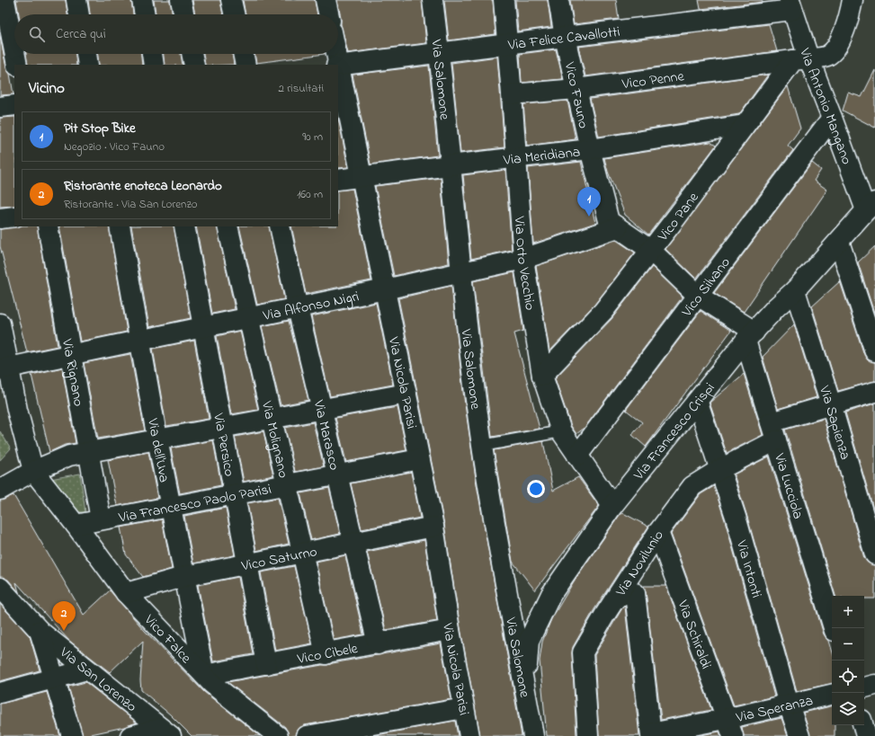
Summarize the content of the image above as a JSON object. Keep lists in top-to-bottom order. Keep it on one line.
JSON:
{"streets":{"street":["Via Felice Cavallotti","Vico Penne","Via Salomone","Vico Fauno","Via Antonio Mangano","Via Meridiana","Vico Pane","Via Orto Vecchio","Vico Silvano","Via Alfonso Nigri","Via Rignano","Via Nicola Parisi","Via Sapienza","Via Francesco Crispi","Via Marasco","Via Molignano","Via Persico","Via dell'Uva","Via Lucciola","Via Francesco Paolo Parisi","Vico Saturno","Via Novilunio","Via Intonti","Via Schiraldi","Vico Falce","Vico Cibele","Via San Lorenzo","Via Speranza"]},"crossings":[["Via Felice Cavallotti","Via Salomone"],["Via Felice Cavallotti","Vico Fauno"],["Via Felice Cavallotti","Via Antonio Mangano"],["Via Felice Cavallotti","Via Orto Vecchio"],["Vico Penne","Vico Fauno"],["Vico Penne","Via Antonio Mangano"],["Vico Penne","Vico Pane"],["Vico Penne","Via Orto Vecchio"],["Via Salomone","Via Meridiana"],["Via Salomone","Via Alfonso Nigri"],["Via Salomone","Via Francesco Crispi"],["Vico Fauno","Via Meridiana"],["Vico Fauno","Vico Pane"],["Vico Fauno","Vico Silvano"],["Vico Fauno","Via Alfonso Nigri"],["Vico Fauno","Via Francesco Crispi"],["Vico Fauno","Via Lucciola"],["Via Antonio Mangano","Vico Pane"],["Via Antonio Mangano","Vico Silvano"],["Via Antonio Mangano","Via Francesco Crispi"],["Via Meridiana","Vico Pane"],["Via Meridiana","Via Orto Vecchio"],["Via Meridiana","Via Nicola Parisi"],["Vico Pane","Via Orto Vecchio"],["Via Orto Vecchio","Vico Silvano"],["Via Orto Vecchio","Via Alfonso Nigri"],["Via Orto Vecchio","Via Francesco Crispi"],["Via Alfonso Nigri","Via Rignano"],["Via Alfonso Nigri","Via Nicola Parisi"],["Via Alfonso Nigri","Via Marasco"],["Via Alfonso Nigri","Via Molignano"],["Via Alfonso Nigri","Via Persico"],["Via Alfonso Nigri","Via dell'Uva"],["Via Rignano","Via Francesco Paolo Parisi"],["Via Nicola Parisi","Via Francesco Paolo Parisi"],["Via Nicola Parisi","Vico Saturno"],["Via Nicola Parisi","Vico Cibele"],["Via Sapienza","Via Francesco Crispi"],["Via Sapienza","Via Novilunio"],["Via Francesco Crispi","Via Lucciola"],["Via Francesco Crispi","Via Intonti"],["Via Marasco","Via Francesco Paolo Parisi"],["Via Marasco","Vico Saturno"],["Via Marasco","Vico Cibele"],["Via Molignano","Via Francesco Paolo Parisi"],["Via Molignano","Vico Saturno"],["Via Molignano","Vico Cibele"],["Via Persico","Via Francesco Paolo Parisi"],["Via Persico","Vico Saturno"],["Via Persico","Vico Cibele"],["Via dell'Uva","Via Francesco Paolo Parisi"],["Via dell'Uva","Vico Saturno"],["Via dell'Uva","Vico Falce"],["Via dell'Uva","Vico Cibele"],["Via Lucciola","Via Novilunio"],["Via Francesco Paolo Parisi","Vico Falce"],["Vico Saturno","Vico Falce"],["Via Novilunio","Via Intonti"],["Via Novilunio","Via Schiraldi"],["Via Intonti","Via Speranza"],["Via Schiraldi","Via Speranza"],["Vico Falce","Vico Cibele"]],"page":{"search":"Cerca qui","heading":["Vicino","2 risultati"],"list":[{"mark":"1","name":"Pit Stop Bike","note":"Negozio · Vico Fauno","value":"90 m"},{"mark":"2","name":"Ristorante enoteca Leonardo","note":"Ristorante · Via San Lorenzo","value":"160 m"}],"pins":["1","2"],"map_buttons":["+","−"]}}
